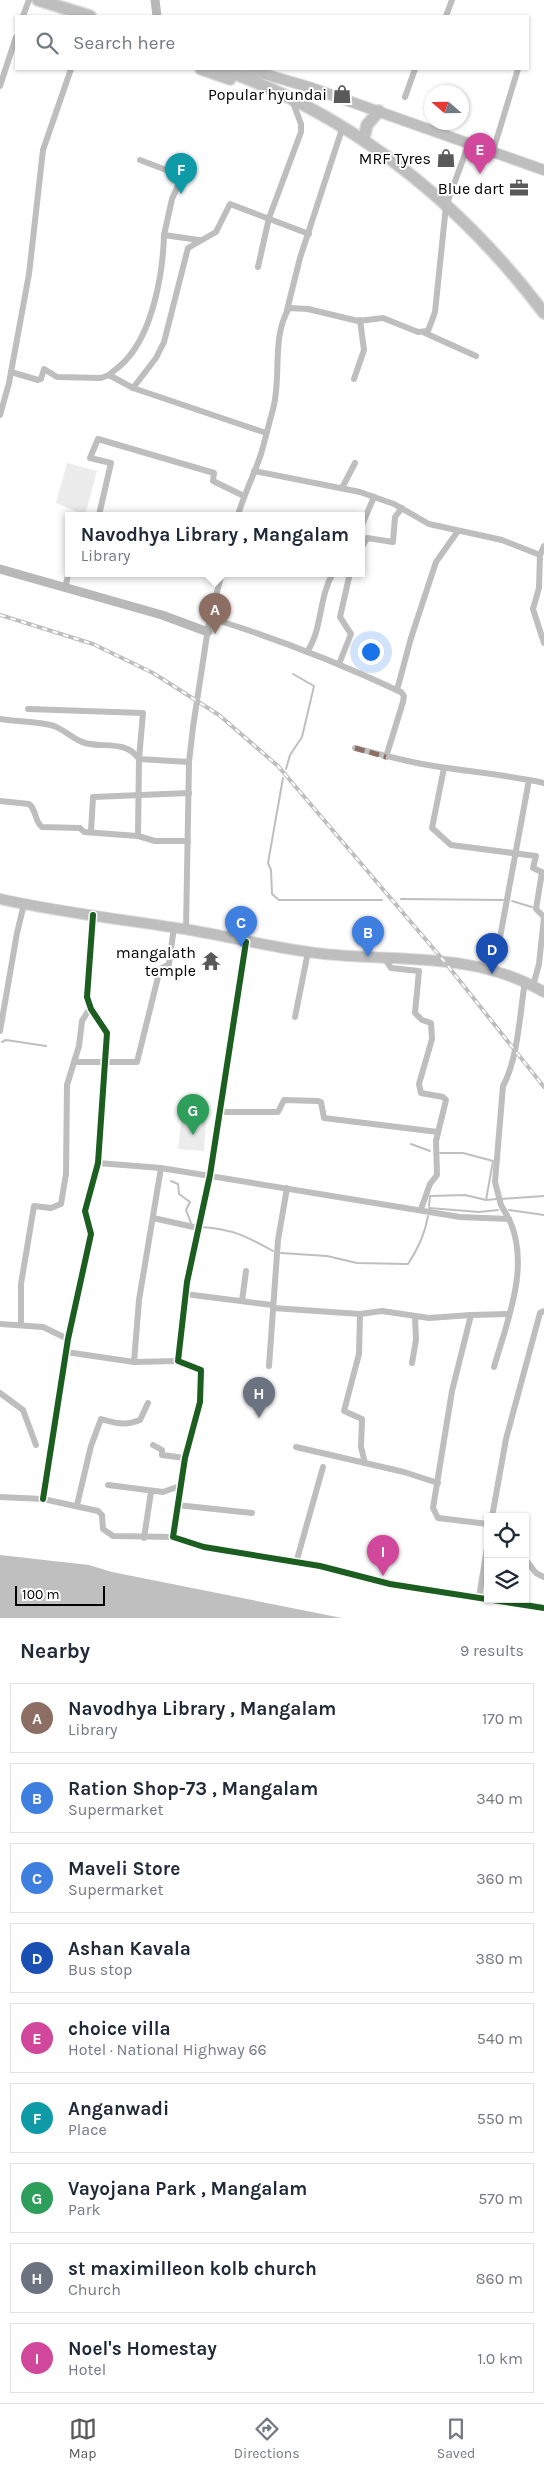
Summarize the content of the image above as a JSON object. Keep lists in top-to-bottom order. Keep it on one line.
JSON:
{"places":{"shop":["Popular hyundai","MRF Tyres"],"office":["Blue dart"],"temple":["mangalath temple"]},"scale_bar":"100 m","north":"left","page":{"search":"Search here","pins":["E","F","A","C","B","D","G","H","I"],"popup":["Navodhya Library , Mangalam","Library"],"scale":"100 m","heading":["Nearby","9 results"],"list":[{"mark":"A","name":"Navodhya Library , Mangalam","note":"Library","value":"170 m"},{"mark":"B","name":"Ration Shop-73 , Mangalam","note":"Supermarket","value":"340 m"},{"mark":"C","name":"Maveli Store","note":"Supermarket","value":"360 m"},{"mark":"D","name":"Ashan Kavala","note":"Bus stop","value":"380 m"},{"mark":"E","name":"choice villa","note":"Hotel · National Highway 66","value":"540 m"},{"mark":"F","name":"Anganwadi","note":"Place","value":"550 m"},{"mark":"G","name":"Vayojana Park , Mangalam","note":"Park","value":"570 m"},{"mark":"H","name":"st maximilleon kolb church","note":"Church","value":"860 m"},{"mark":"I","name":"Noel's Homestay","note":"Hotel","value":"1.0 km"}],"nav":["Map","Directions","Saved"]}}
